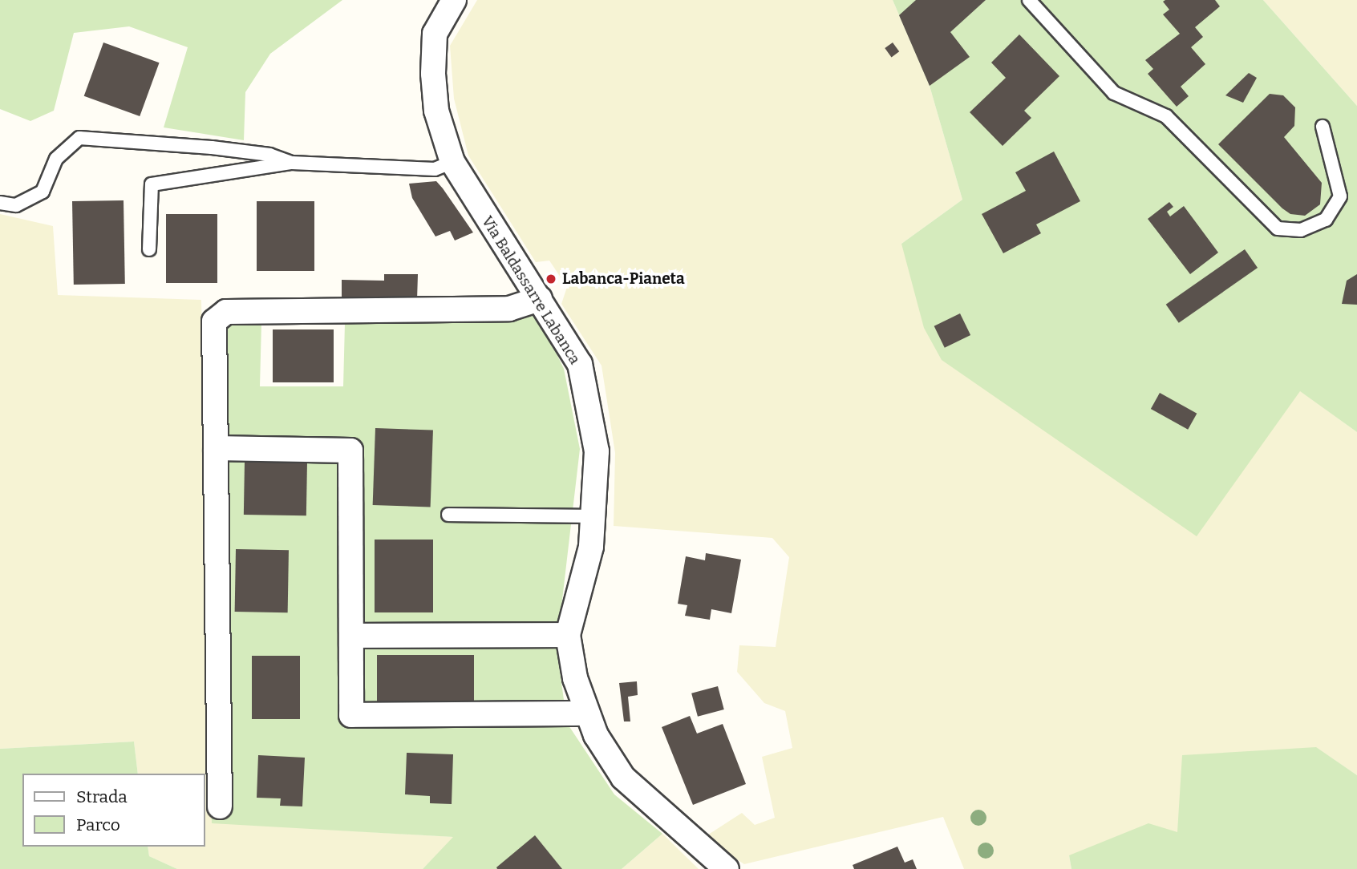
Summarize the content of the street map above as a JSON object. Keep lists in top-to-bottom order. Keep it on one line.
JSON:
{"streets":{"street":["Via Baldassarre Labanca"]},"places":["Labanca-Pianeta"],"legend":["Strada","Parco"]}
